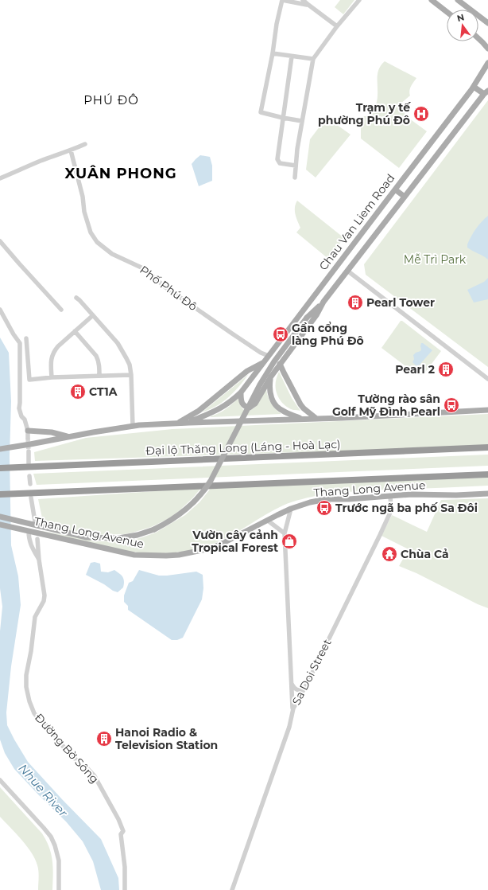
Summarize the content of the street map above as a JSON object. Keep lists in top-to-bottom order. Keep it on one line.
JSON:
{"streets":{"highway":["Đại lộ Thăng Long (Láng - Hoà Lạc)"],"main road":["Chau Van Liem Road","Thang Long Avenue"],"street":["Phố Phú Đô","Sa Doi Street","Đường Bờ Sông"]},"crossings":[["Chau Van Liem Road","Phố Phú Đô"],["Thang Long Avenue","Sa Doi Street"],["Thang Long Avenue","Đường Bờ Sông"]],"districts":["PHÚ ĐÔ","XUÂN PHONG"],"water":["Nhue River"],"parks":["Mễ Trì Park"],"places":{"hospital":["Trạm y tế phường Phú Đô"],"building":["Pearl Tower","Pearl 2","CT1A","Hanoi Radio & Television Station"],"bus stop":["Gần cổng làng Phú Đô","Tường rào sân Golf Mỹ Đình Pearl","Trước ngã ba phố Sa Đôi"],"shop":["Vườn cây cảnh Tropical Forest"],"temple":["Chùa Cả"]},"north":"top"}
